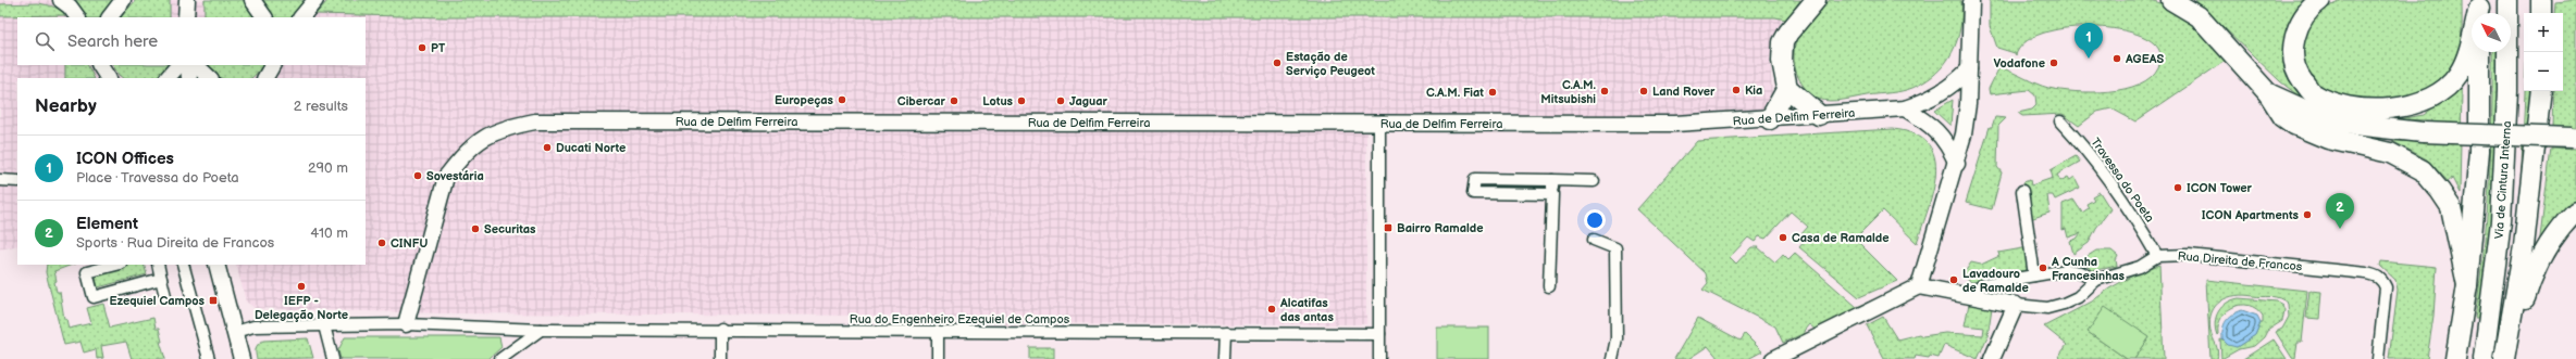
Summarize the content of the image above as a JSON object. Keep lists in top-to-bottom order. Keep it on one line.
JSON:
{"streets":{"highway":["Via de Cintura Interna"],"street":["Rua de Delfim Ferreira","Travessa do Poeta","Rua Direita de Francos","Rua do Engenheiro Ezequiel de Campos"]},"crossings":[["Rua de Delfim Ferreira","Rua do Engenheiro Ezequiel de Campos"],["Travessa do Poeta","Rua Direita de Francos"]],"places":{"other":["PT","AGEAS","Estação de Serviço Peugeot","Vodafone","Kia","C.A.M. Mitsubishi","Land Rover","C.A.M. Fiat","Europeças","Cibercar","Lotus","Jaguar","Ducati Norte","Sovestária","ICON Tower","ICON Apartments","Securitas","Casa de Ramalde","CINFU","A Cunha Francesinhas","Lavadouro de Ramalde","IEFP - Delegação Norte","Alcatifas das antas"],"transit":["Bairro Ramalde","Ezequiel Campos"]},"north":"top left","page":{"map_buttons":["+","−"],"search":"Search here","pins":["1","2"],"heading":["Nearby","2 results"],"list":[{"mark":"1","name":"ICON Offices","note":"Place · Travessa do Poeta","value":"290 m"},{"mark":"2","name":"Element","note":"Sports · Rua Direita de Francos","value":"410 m"}]}}
